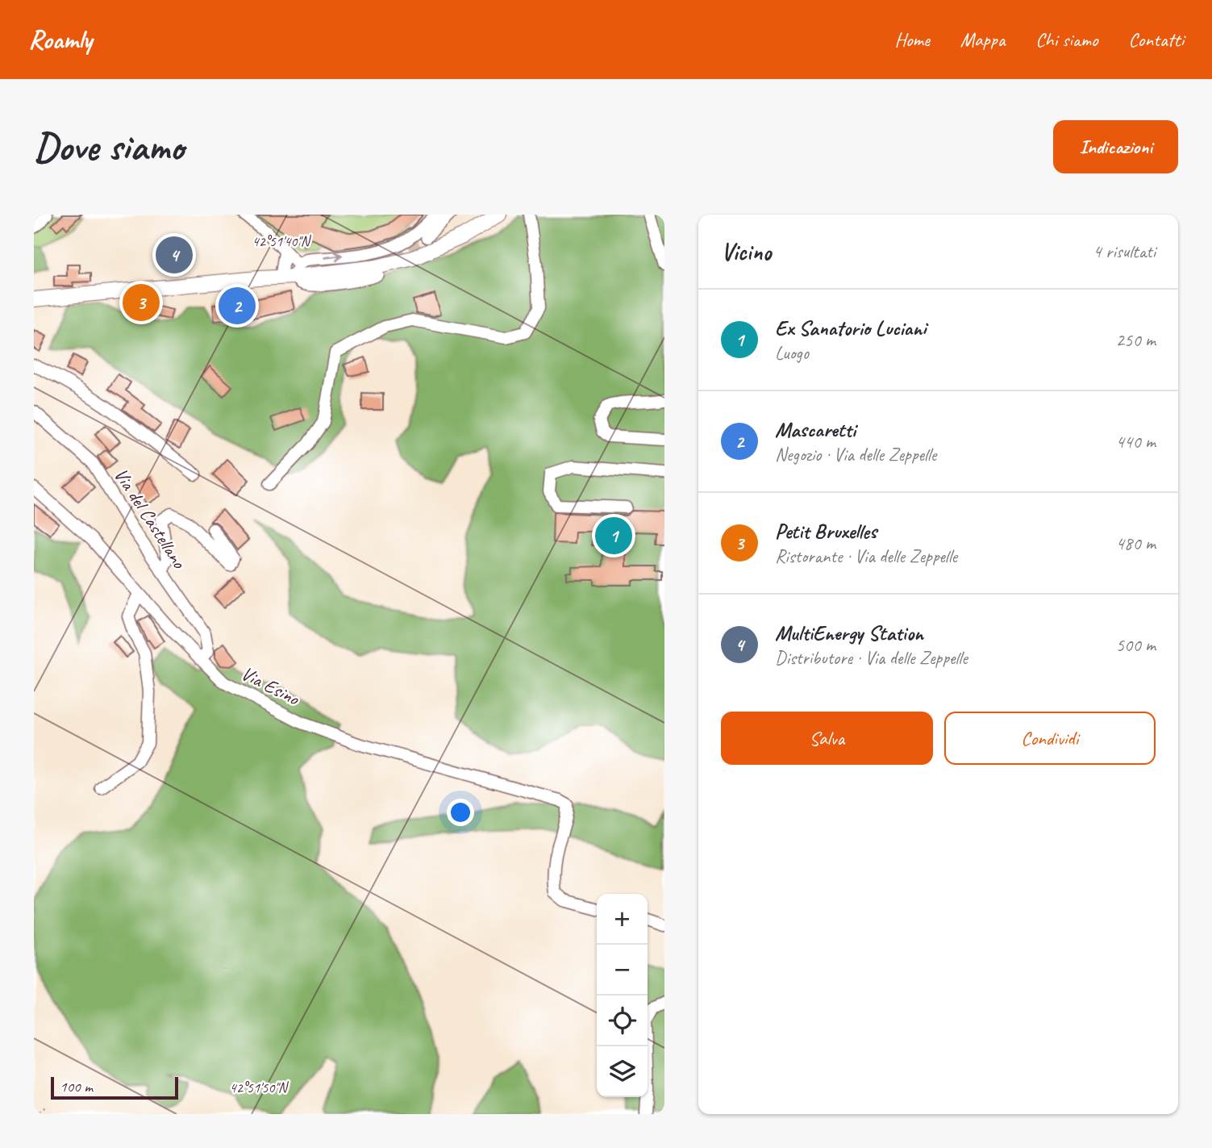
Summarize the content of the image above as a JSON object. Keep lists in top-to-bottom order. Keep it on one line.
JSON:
{"streets":{"street":["Via del Castellano","Via Esino"]},"crossings":[["Via del Castellano","Via Esino"]],"scale_bar":"100 m","page":{"header":"Roamly","nav":["Home","Mappa","Chi siamo","Contatti"],"buttons":["Indicazioni",["Salva","Condividi"]],"title":"Dove siamo","heading":["Vicino","4 risultati"],"pins":["4","3","2","1"],"list":[{"mark":"1","name":"Ex Sanatorio Luciani","note":"Luogo","value":"250 m"},{"mark":"2","name":"Mascaretti","note":"Negozio · Via delle Zeppelle","value":"440 m"},{"mark":"3","name":"Petit Bruxelles","note":"Ristorante · Via delle Zeppelle","value":"480 m"},{"mark":"4","name":"MultiEnergy Station","note":"Distributore · Via delle Zeppelle","value":"500 m"}],"map_buttons":["+","−"],"scale":"100 m"},"coordinates":["42°51'40\"N","42°51'50\"N"]}
